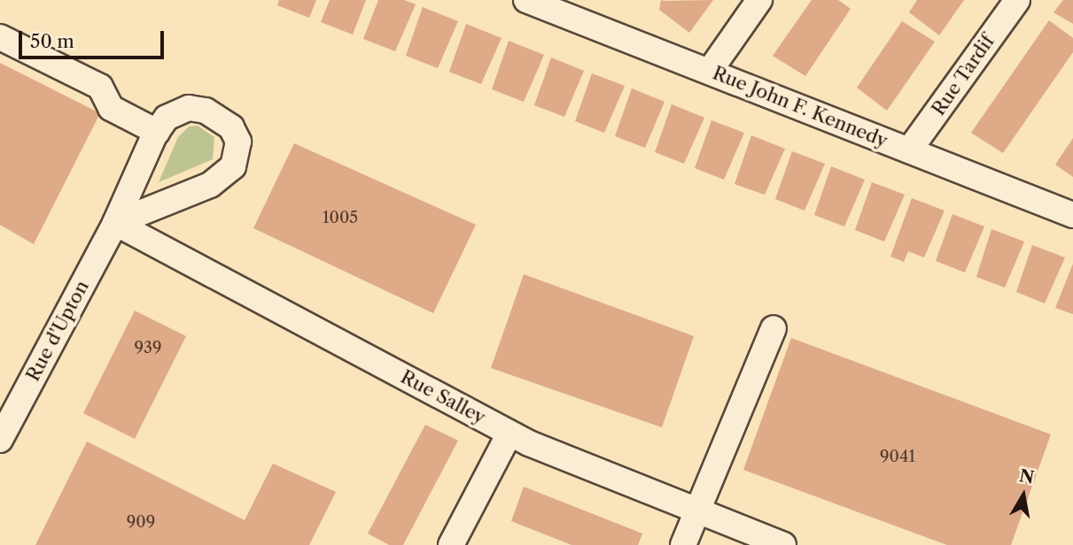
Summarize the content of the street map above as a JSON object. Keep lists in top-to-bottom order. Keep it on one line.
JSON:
{"streets":{"street":["Rue Tardif","Rue John F. Kennedy","Rue d'Upton","Rue Salley"]},"crossings":[["Rue Tardif","Rue John F. Kennedy"],["Rue d'Upton","Rue Salley"]],"house_numbers":["1005","939","9041","909"],"scale_bar":"50 m","north":"top"}
